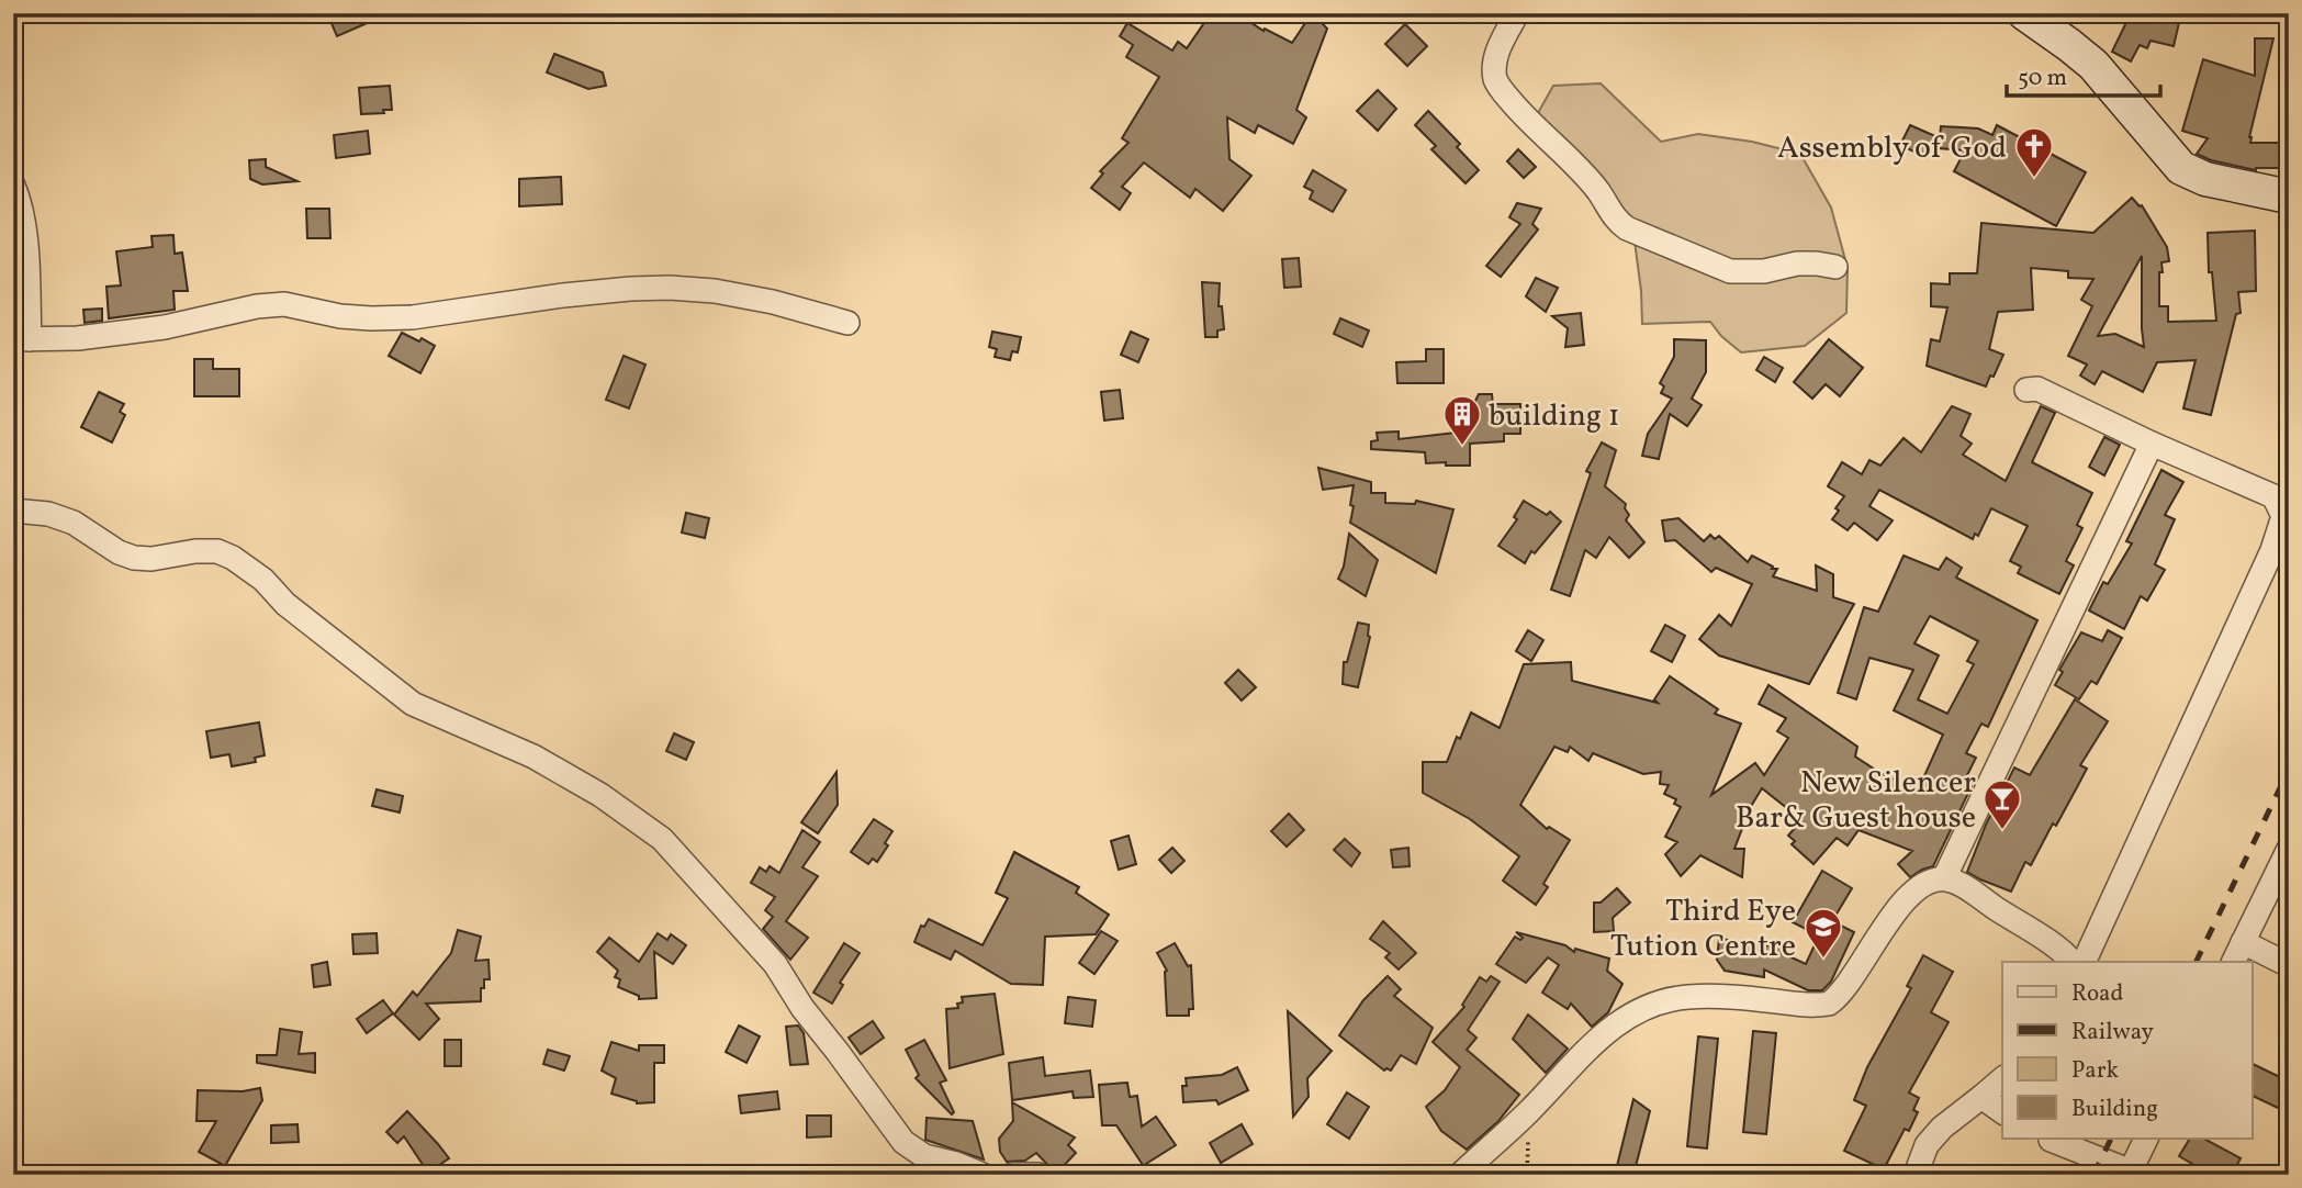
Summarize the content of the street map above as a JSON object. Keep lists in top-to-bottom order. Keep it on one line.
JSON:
{"places":{"church":["Assembly of God"],"building":["building 1"],"bar":["New Silencer Bar& Guest house"],"school or university":["Third Eye Tution Centre"]},"legend":["Road","Railway","Park","Building"],"scale_bar":"50 m"}
